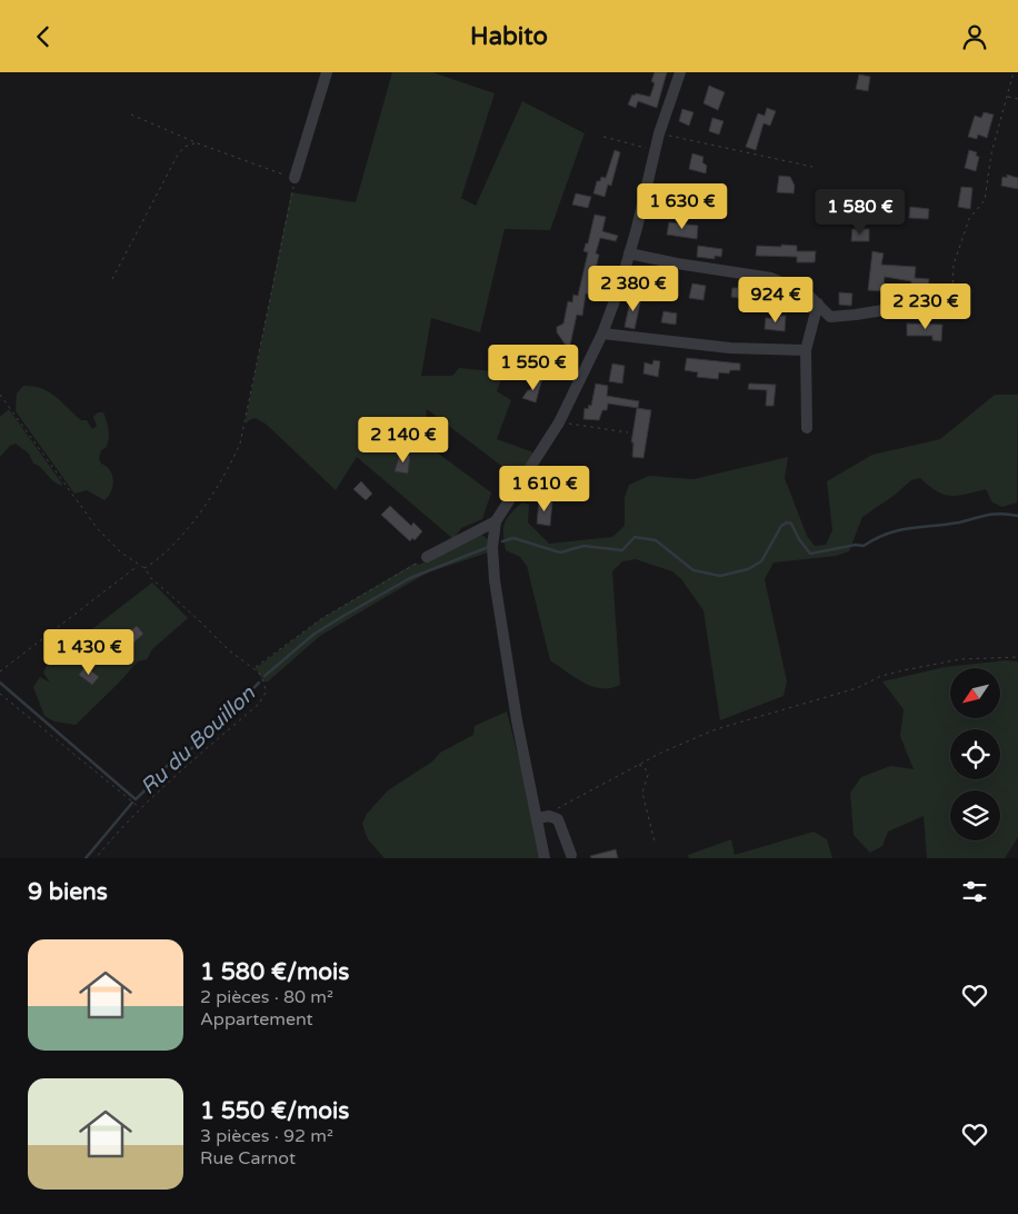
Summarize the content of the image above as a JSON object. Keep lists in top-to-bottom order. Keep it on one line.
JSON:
{"water":["Ru du Bouillon"],"north":"bottom left","page":{"header":"Habito","price":["1 630 €","1 580 €","2 380 €","924 €","2 230 €","1 550 €","2 140 €","1 610 €","1 430 €"],"heading":"9 biens","list":[{"name":"1 580 €/mois","note":"2 pièces · 80 m² · Appartement"},{"name":"1 550 €/mois","note":"3 pièces · 92 m² · Rue Carnot"}]}}
